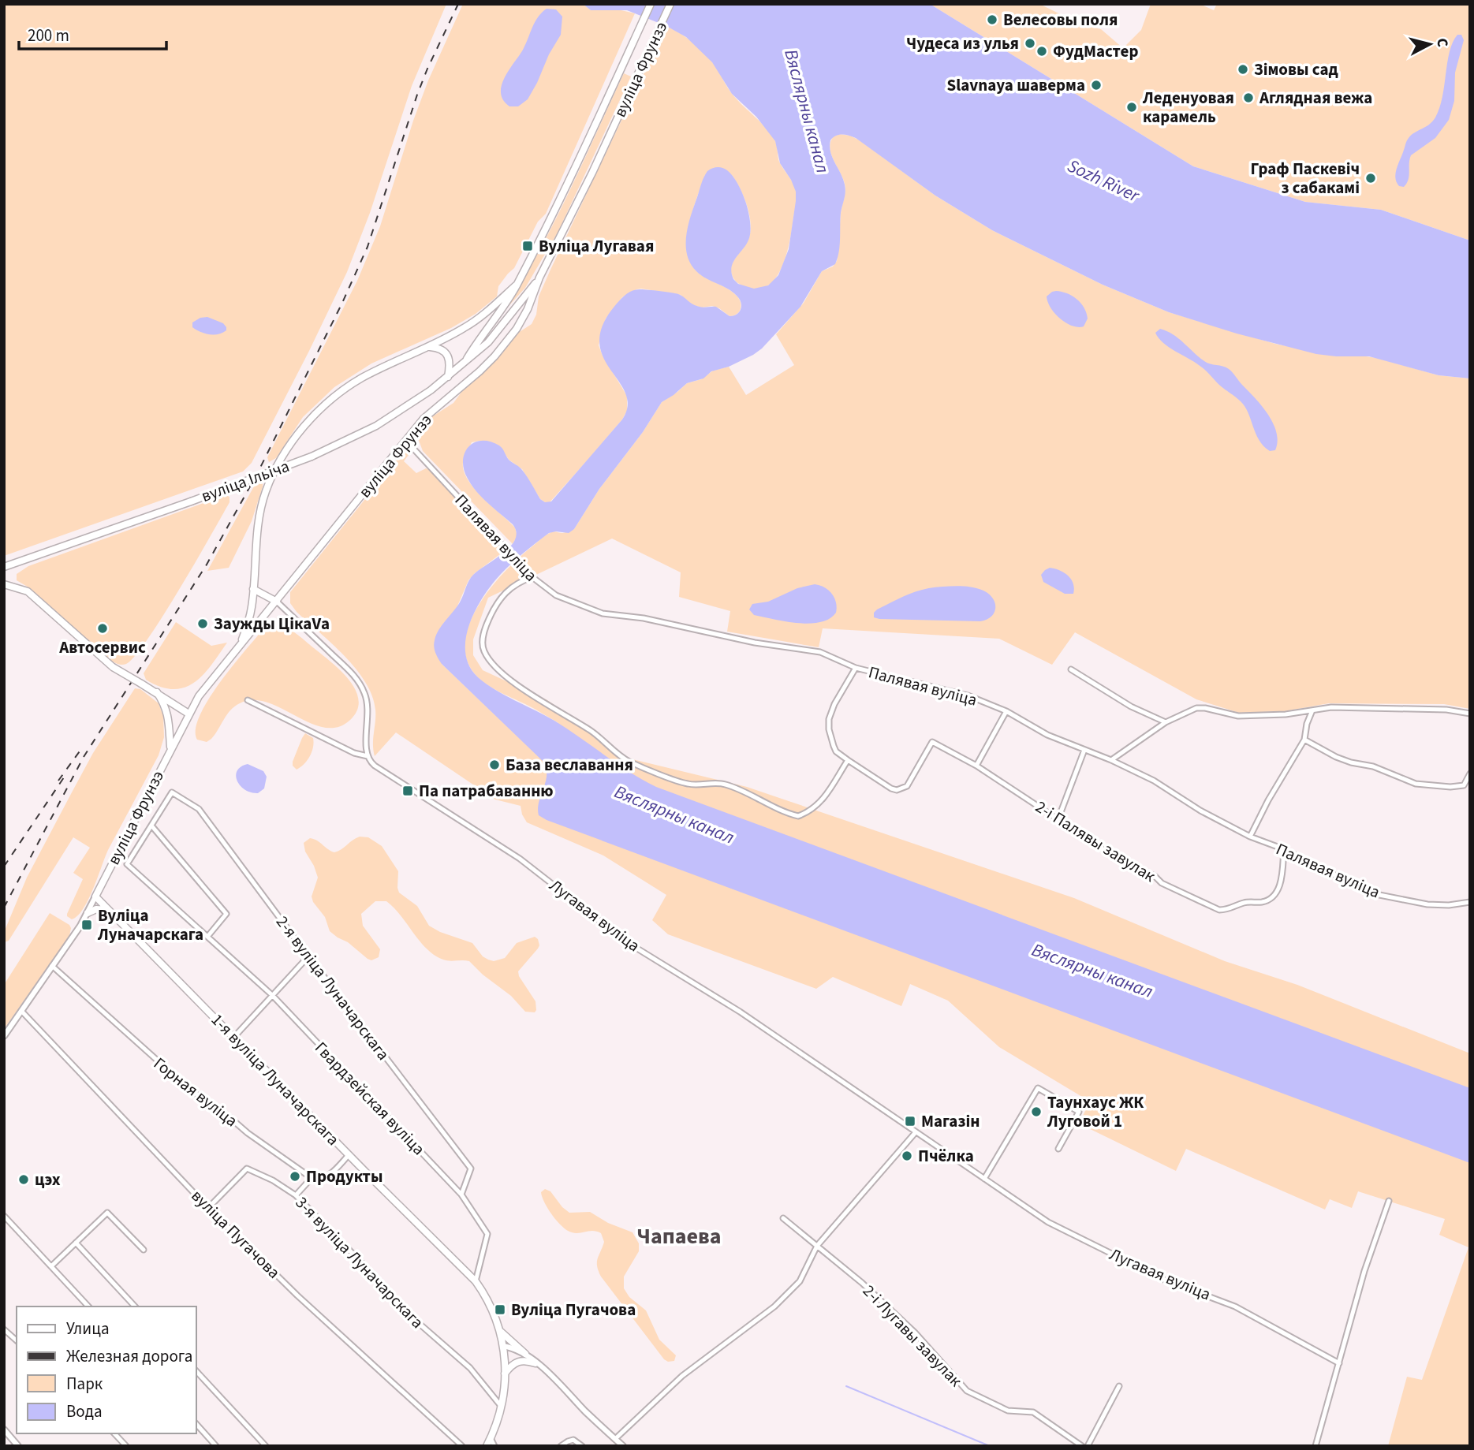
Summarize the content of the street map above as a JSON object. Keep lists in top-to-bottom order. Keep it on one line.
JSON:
{"streets":{"main road":["вуліца Фрунзэ","вуліца Ільіча","1-я вуліца Луначарскага"],"street":["Палявая вуліца","2-і Палявы завулак","Лугавая вуліца","2-я вуліца Луначарскага","Горная вуліца","Гвардзейская вуліца","вуліца Пугачова","3-я вуліца Луначарскага","2-і Лугавы завулак"]},"crossings":[["вуліца Фрунзэ","вуліца Ільіча"],["вуліца Фрунзэ","Палявая вуліца"],["вуліца Фрунзэ","1-я вуліца Луначарскага"],["Палявая вуліца","2-і Палявы завулак"],["2-я вуліца Луначарскага","Гвардзейская вуліца"],["1-я вуліца Луначарскага","Гвардзейская вуліца"],["1-я вуліца Луначарскага","3-я вуліца Луначарскага"],["вуліца Пугачова","3-я вуліца Луначарскага"]],"districts":["Чапаева"],"water":["Вяслярны канал","Sozh River"],"places":{"other":["Велесовы поля","Чудеса из улья","ФудМастер","Зімовы сад","Slavnaya шаверма","Аглядная вежа","Леденуовая карамель","Граф Паскевіч з сабакамі","Заужды ЦікаVа","Автосервис","База веславання","Таунхаус ЖК Луговой 1","Пчёлка","Продукты","цэх"],"transit":["Вуліца Лугавая","Па патрабаванню","Вуліца Луначарскага","Магазін","Вуліца Пугачова"]},"legend":["Улица","Железная дорога","Парк","Вода"],"scale_bar":"200 m","north":"right"}
